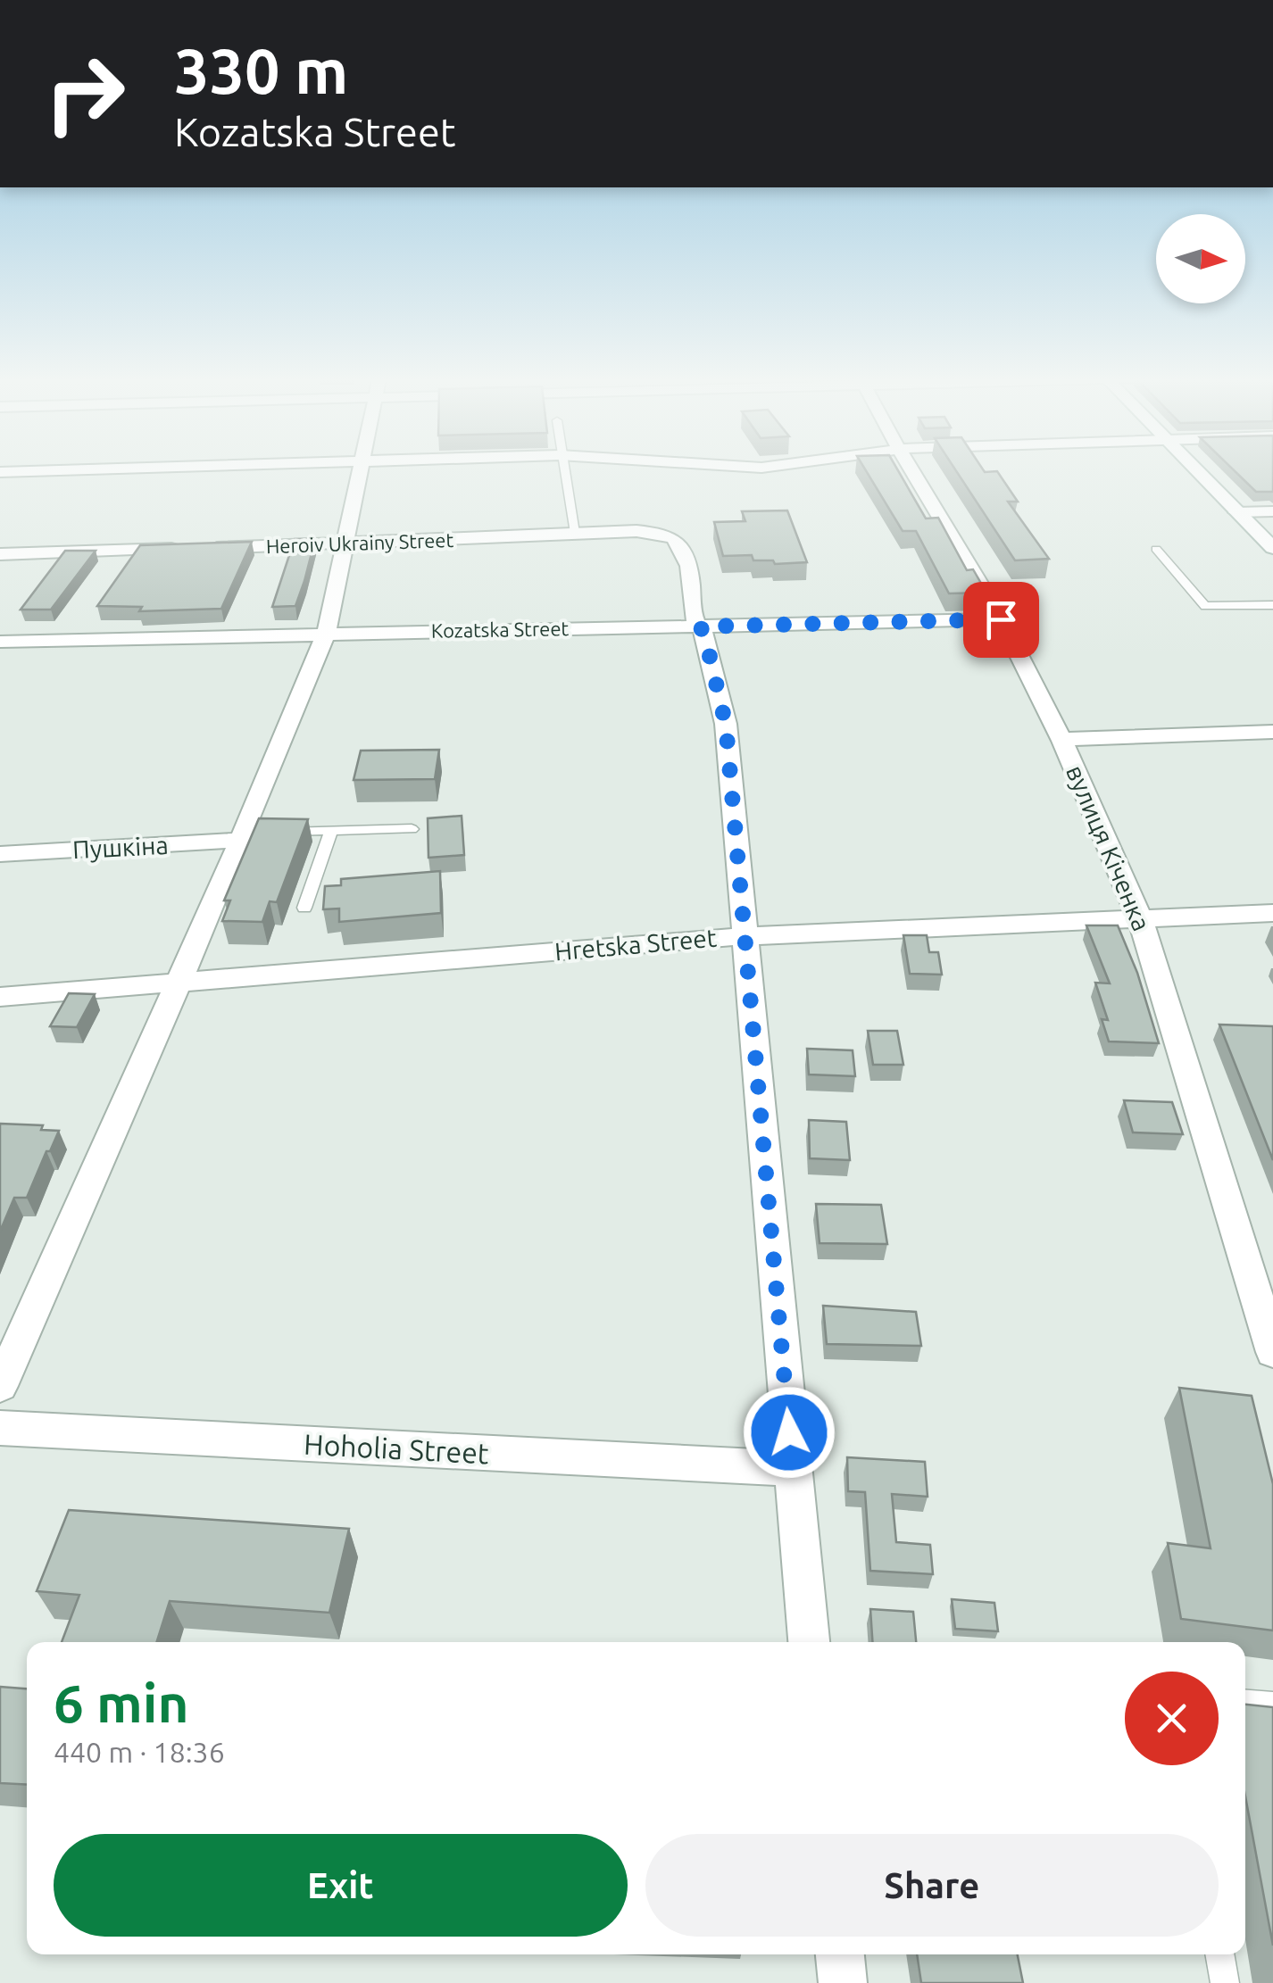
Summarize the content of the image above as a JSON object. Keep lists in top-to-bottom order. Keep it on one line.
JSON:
{"streets":{"street":["Heroiv Ukrainy Street","Kozatska Street","Пушкіна","вулиця Кіченка","Hretska Street","Hoholia Street"]},"crossings":[["Heroiv Ukrainy Street","Kozatska Street"],["Kozatska Street","вулиця Кіченка"],["вулиця Кіченка","Hretska Street"]],"north":"right","page":{"turn":["330 m","Kozatska Street"],"heading":["6 min","440 m · 18:36"],"buttons":["Exit","Share"]}}
